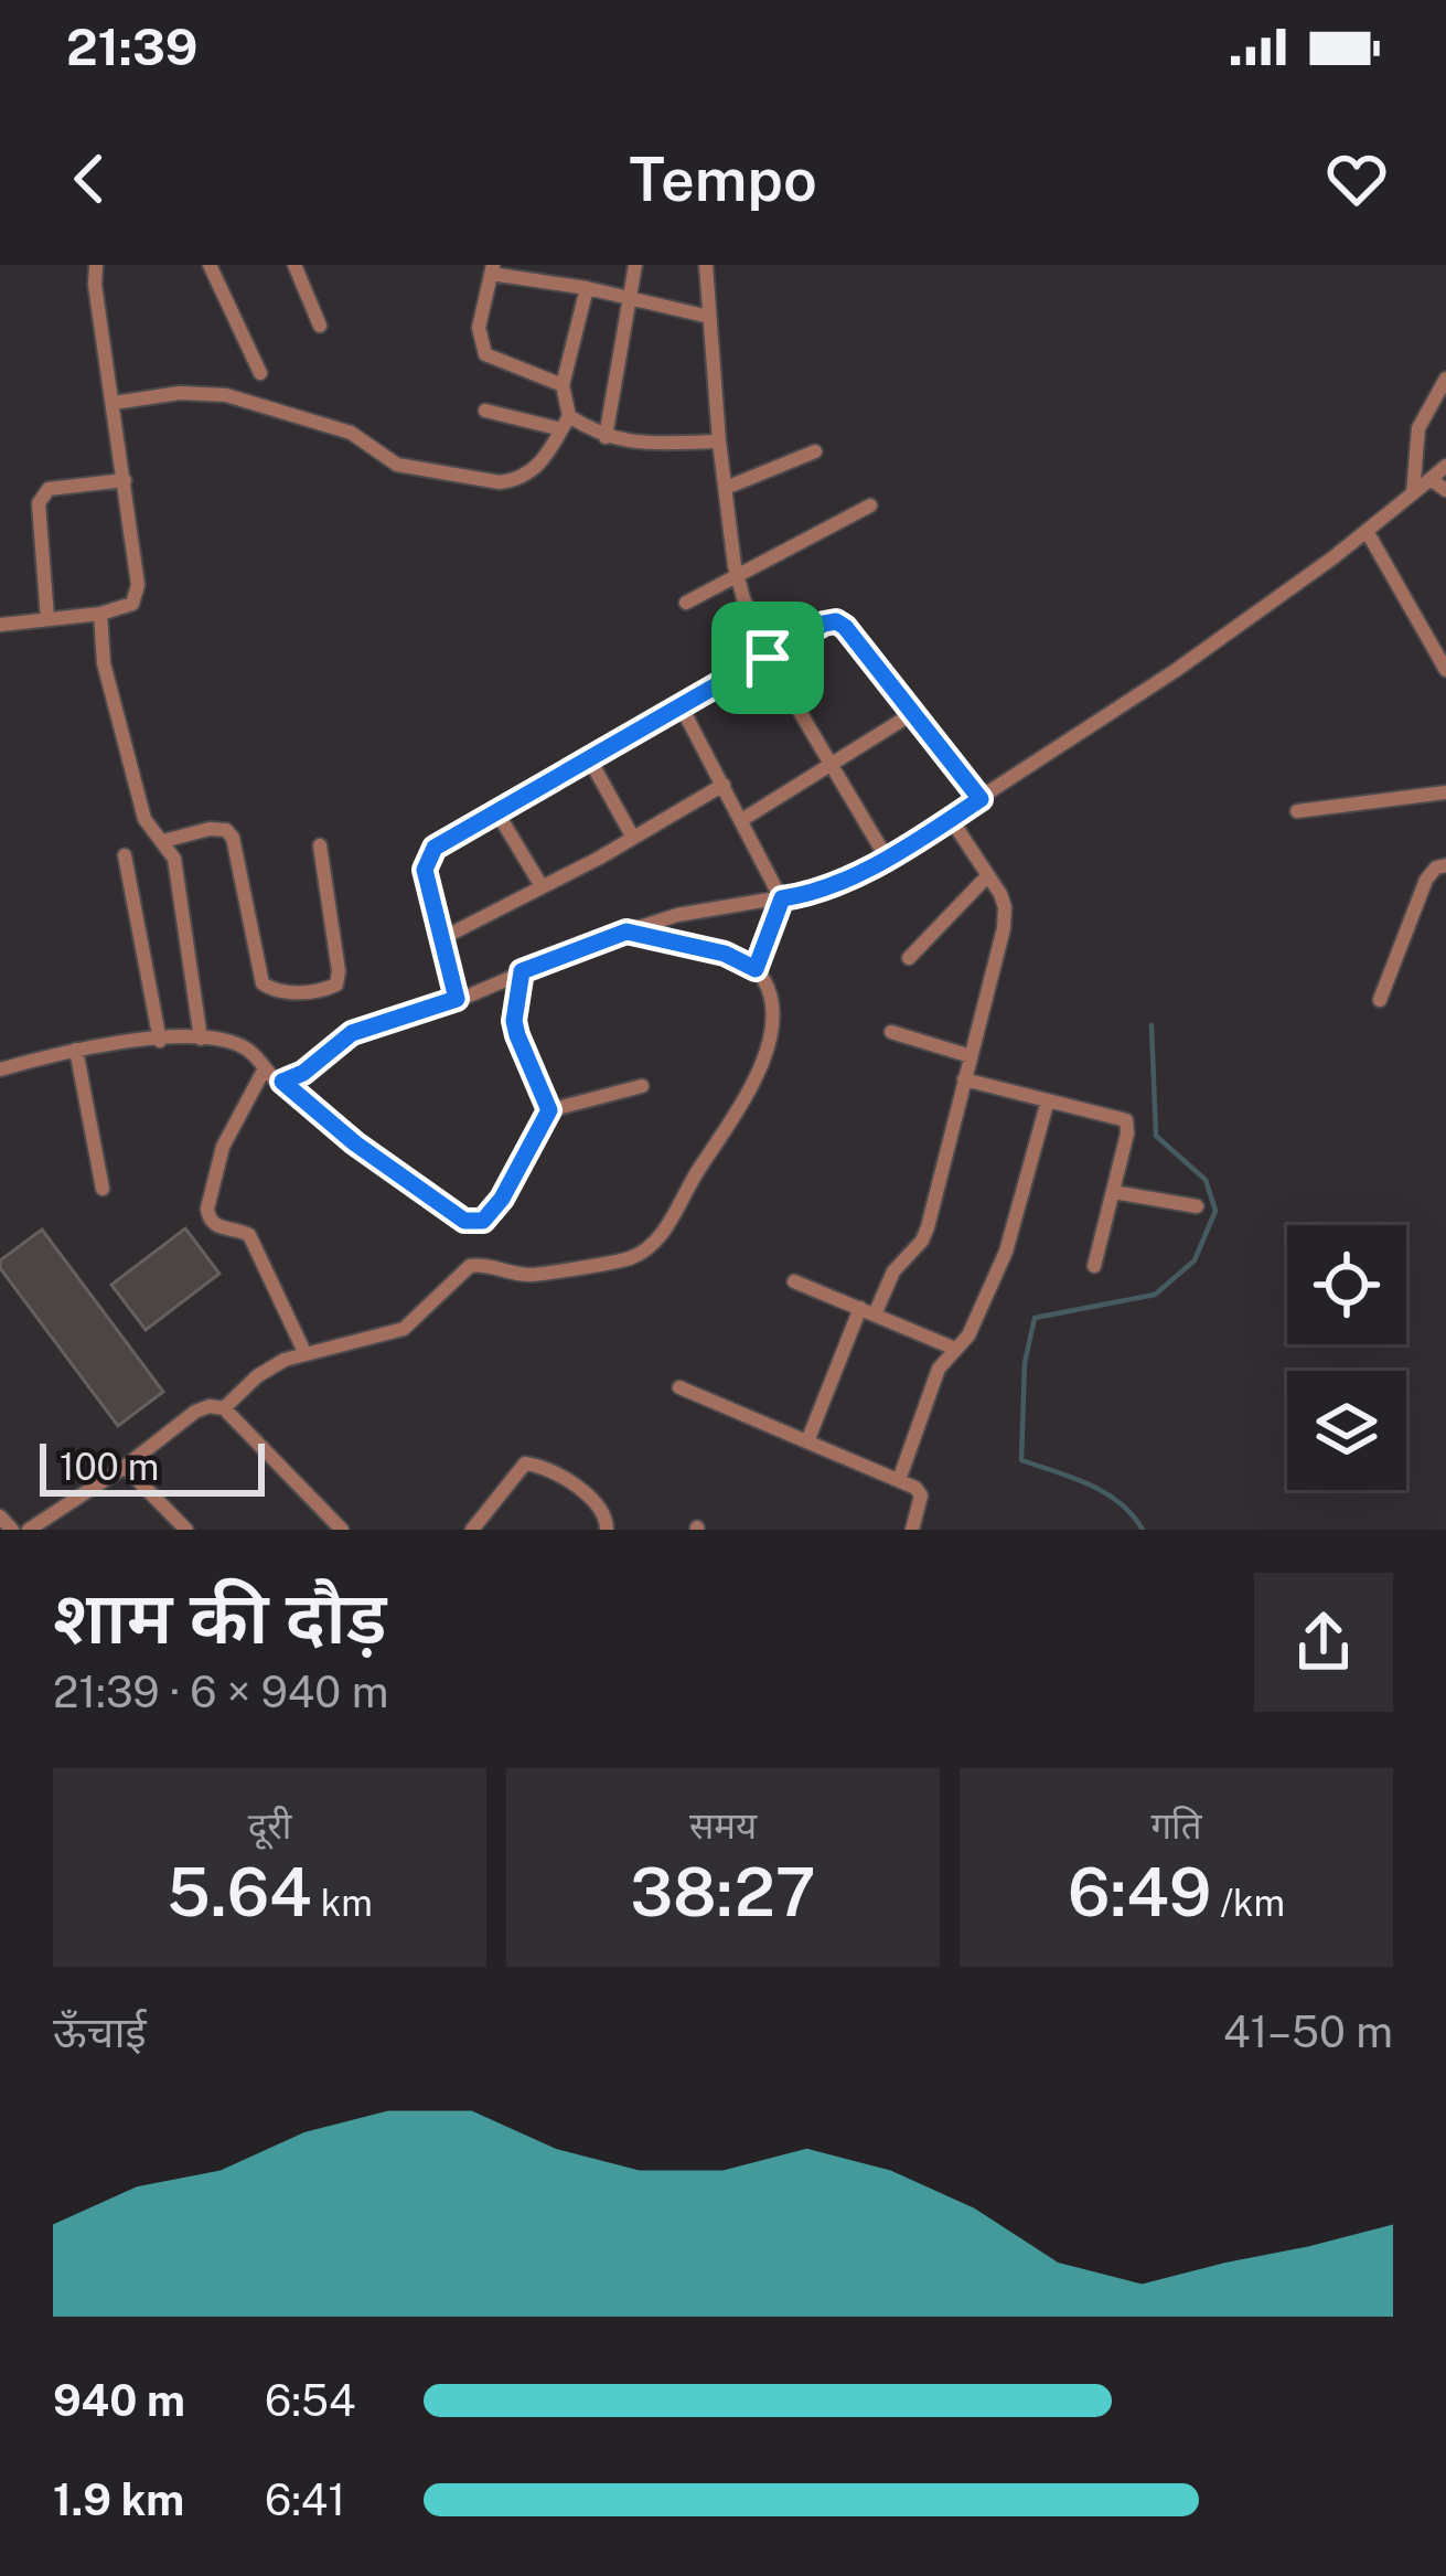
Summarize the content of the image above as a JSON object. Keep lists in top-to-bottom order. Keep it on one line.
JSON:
{"scale_bar":"100 m","page":{"status":"21:39","header":"Tempo","scale":"100 m","heading":["शाम की दौड़","21:39 · 6 × 940 m"],"stats":[["दूरी","5.64 km"],["समय","38:27"],["गति","6:49 /km"]],"chart":["ऊँचाई","41–50 m"],"list":[{"name":"940 m","note":"6:54"},{"name":"1.9 km","note":"6:41"}]}}
